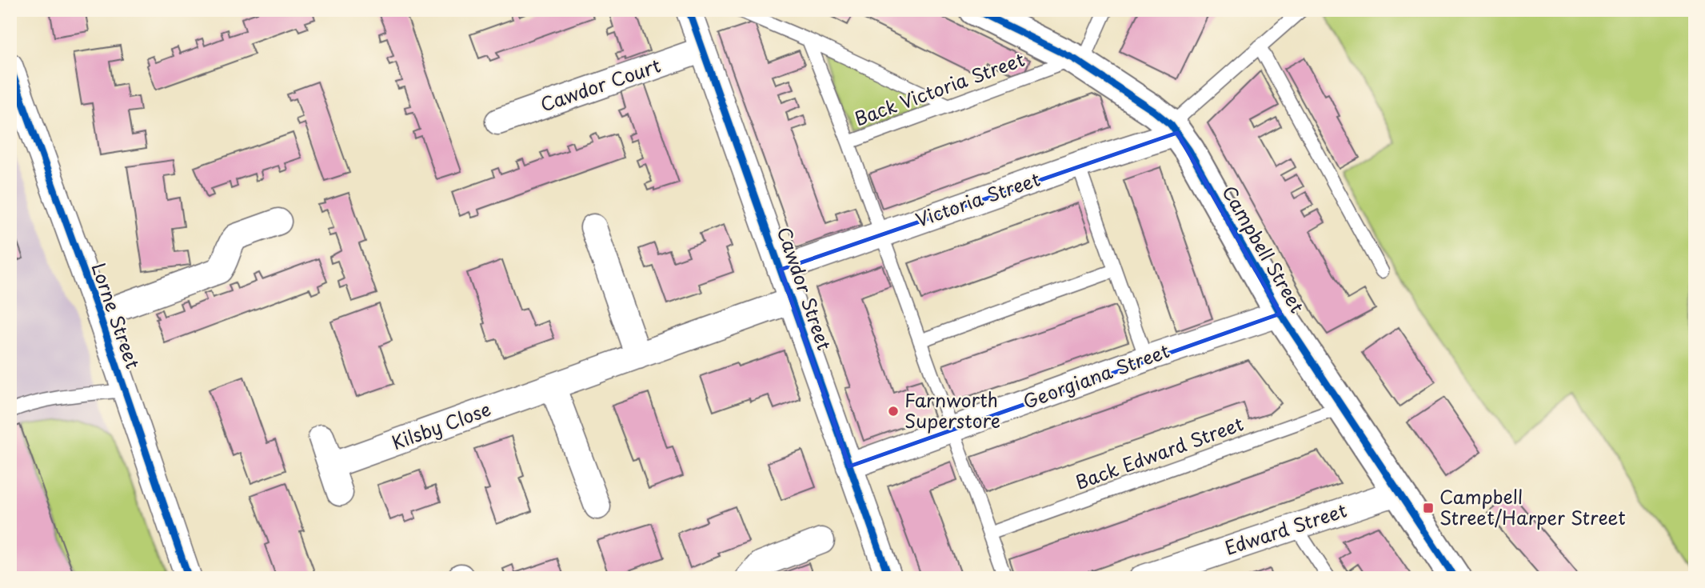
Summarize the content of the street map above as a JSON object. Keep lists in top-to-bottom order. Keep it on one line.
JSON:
{"streets":{"street":["Cawdor Court","Victoria Street","Campbell Street","Cawdor Street","Lorne Street","Georgiana Street","Kilsby Close","Edward Street"],"lane":["Back Victoria Street","Back Edward Street"]},"crossings":[["Cawdor Court","Cawdor Street"],["Back Victoria Street","Campbell Street"],["Victoria Street","Campbell Street"],["Victoria Street","Cawdor Street"],["Campbell Street","Georgiana Street"],["Campbell Street","Back Edward Street"],["Campbell Street","Edward Street"],["Cawdor Street","Georgiana Street"],["Cawdor Street","Kilsby Close"]],"places":{"other":["Farnworth Superstore"],"transit":["Campbell Street/Harper Street"]}}
